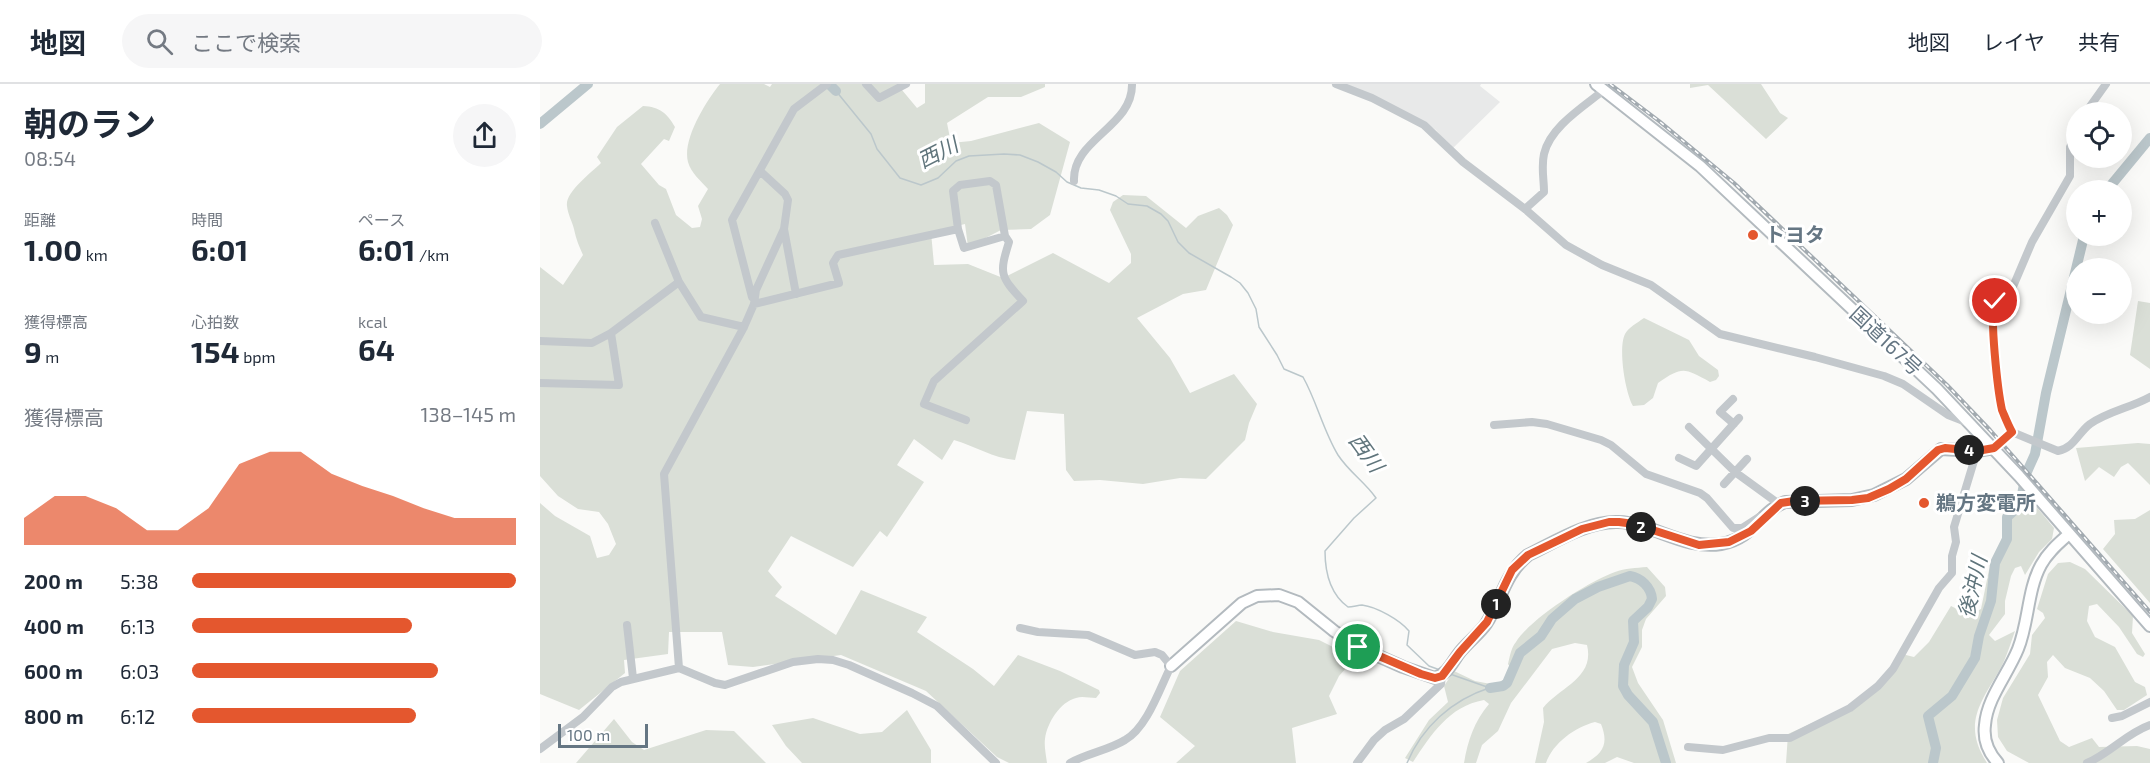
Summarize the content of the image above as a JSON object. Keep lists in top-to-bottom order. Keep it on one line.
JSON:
{"streets":{"street":["国道167号"]},"water":["西川","後沖川"],"places":["トヨタ","鵜方変電所"],"scale_bar":"100 m","page":{"header":"地図","search":"ここで検索","nav":["地図","レイヤ","共有"],"heading":["朝のラン","08:54"],"map_buttons":["+","−"],"stats":[["距離","1.00 km"],["時間","6:01"],["ペース","6:01 /km"],["獲得標高","9 m"],["心拍数","154 bpm"],["kcal","64"]],"chart":["獲得標高","138–145 m"],"pins":["4","3","2","1"],"list":[{"name":"200 m","note":"5:38"},{"name":"400 m","note":"6:13"},{"name":"600 m","note":"6:03"},{"name":"800 m","note":"6:12"}],"scale":"100 m"}}
